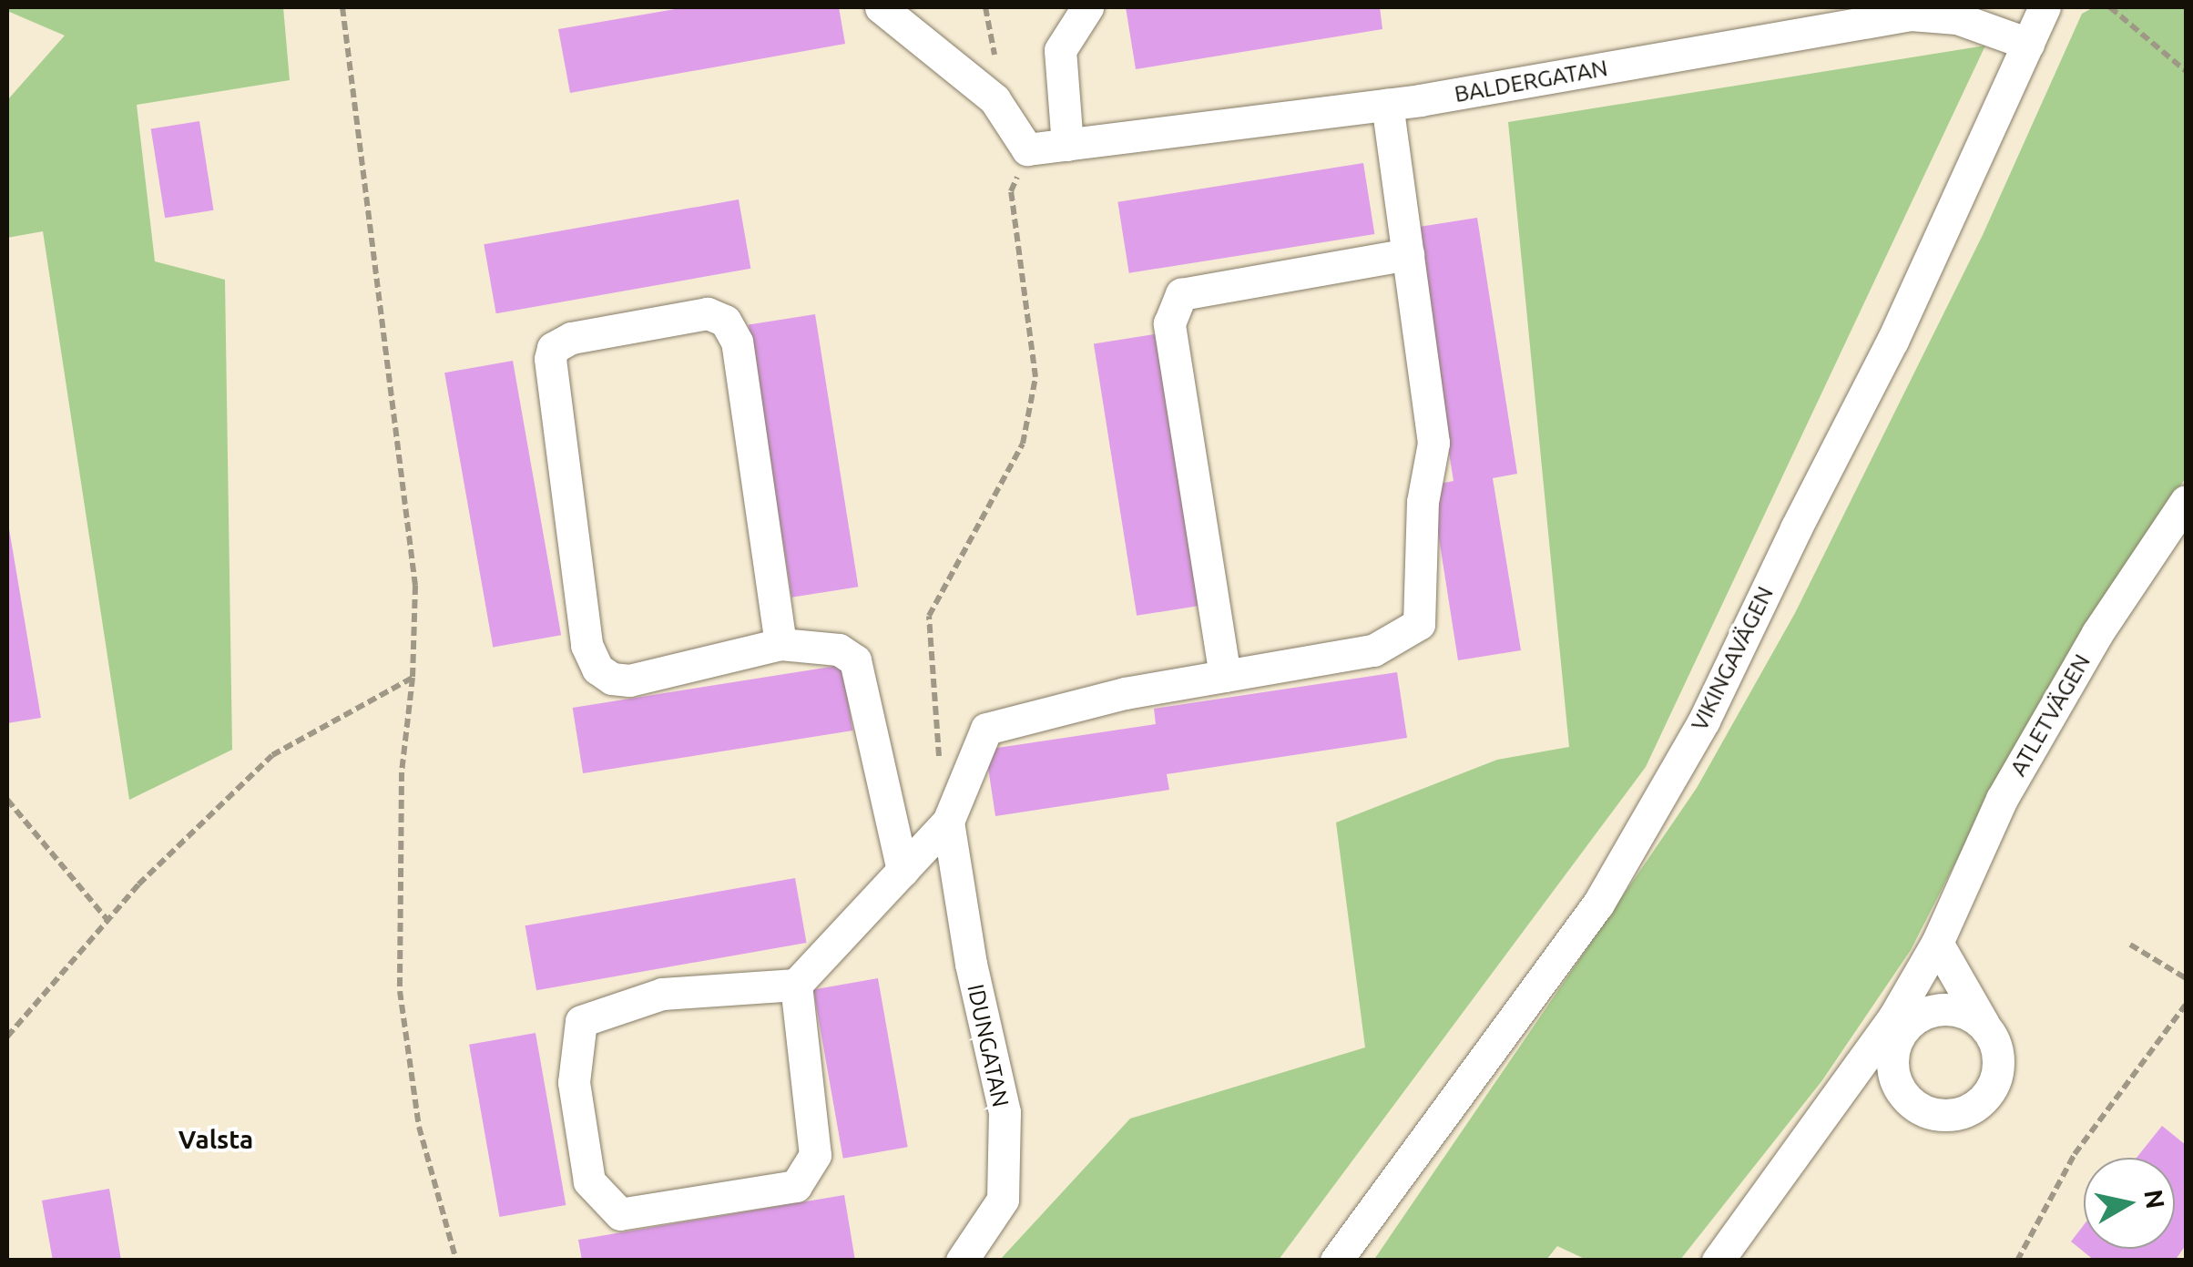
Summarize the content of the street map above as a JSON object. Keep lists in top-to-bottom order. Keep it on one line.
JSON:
{"streets":{"street":["BALDERGATAN","VIKINGAVÄGEN","ATLETVÄGEN","IDUNGATAN"]},"crossings":[["BALDERGATAN","VIKINGAVÄGEN"]],"districts":["Valsta"],"north":"right"}
